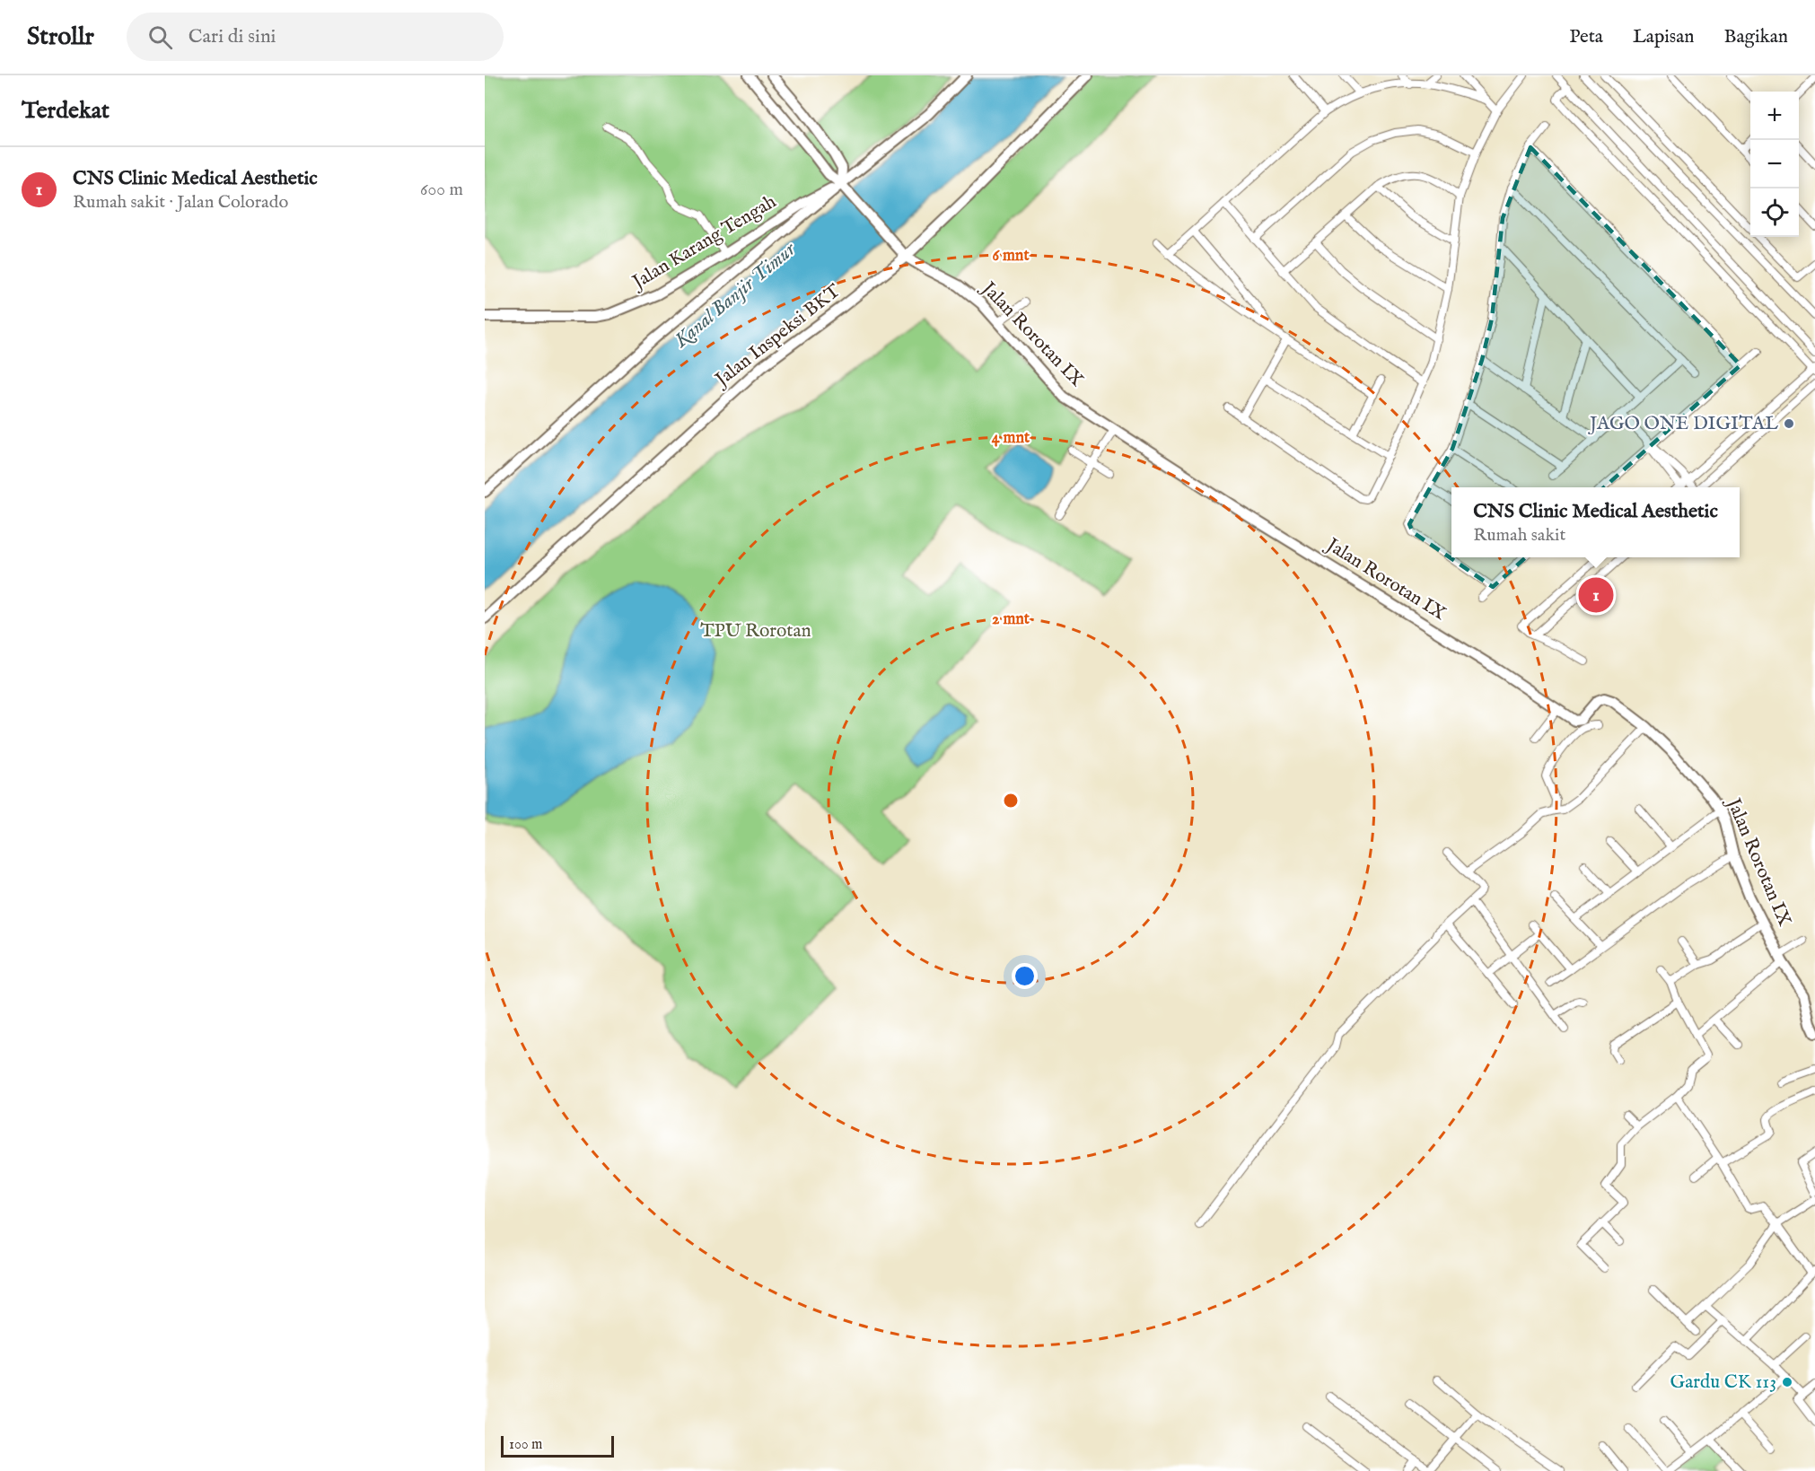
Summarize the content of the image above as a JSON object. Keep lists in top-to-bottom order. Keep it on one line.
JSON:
{"streets":{"street":["Jalan Karang Tengah","Jalan Rorotan IX","Jalan Inspeksi BKT"]},"crossings":[["Jalan Karang Tengah","Jalan Rorotan IX"],["Jalan Rorotan IX","Jalan Inspeksi BKT"]],"water":["Kanal Banjir Timur"],"parks":["TPU Rorotan"],"places":["JAGO ONE DIGITAL","Gardu CK 113"],"scale_bar":"100 m","page":{"header":"Strollr","search":"Cari di sini","nav":["Peta","Lapisan","Bagikan"],"heading":"Terdekat","map_buttons":["+","−"],"list":[{"mark":"1","name":"CNS Clinic Medical Aesthetic","note":"Rumah sakit · Jalan Colorado","value":"600 m"}],"popup":["CNS Clinic Medical Aesthetic","Rumah sakit"],"pins":"1","scale":"100 m"},"rings":["6 mnt","4 mnt","2 mnt"]}
